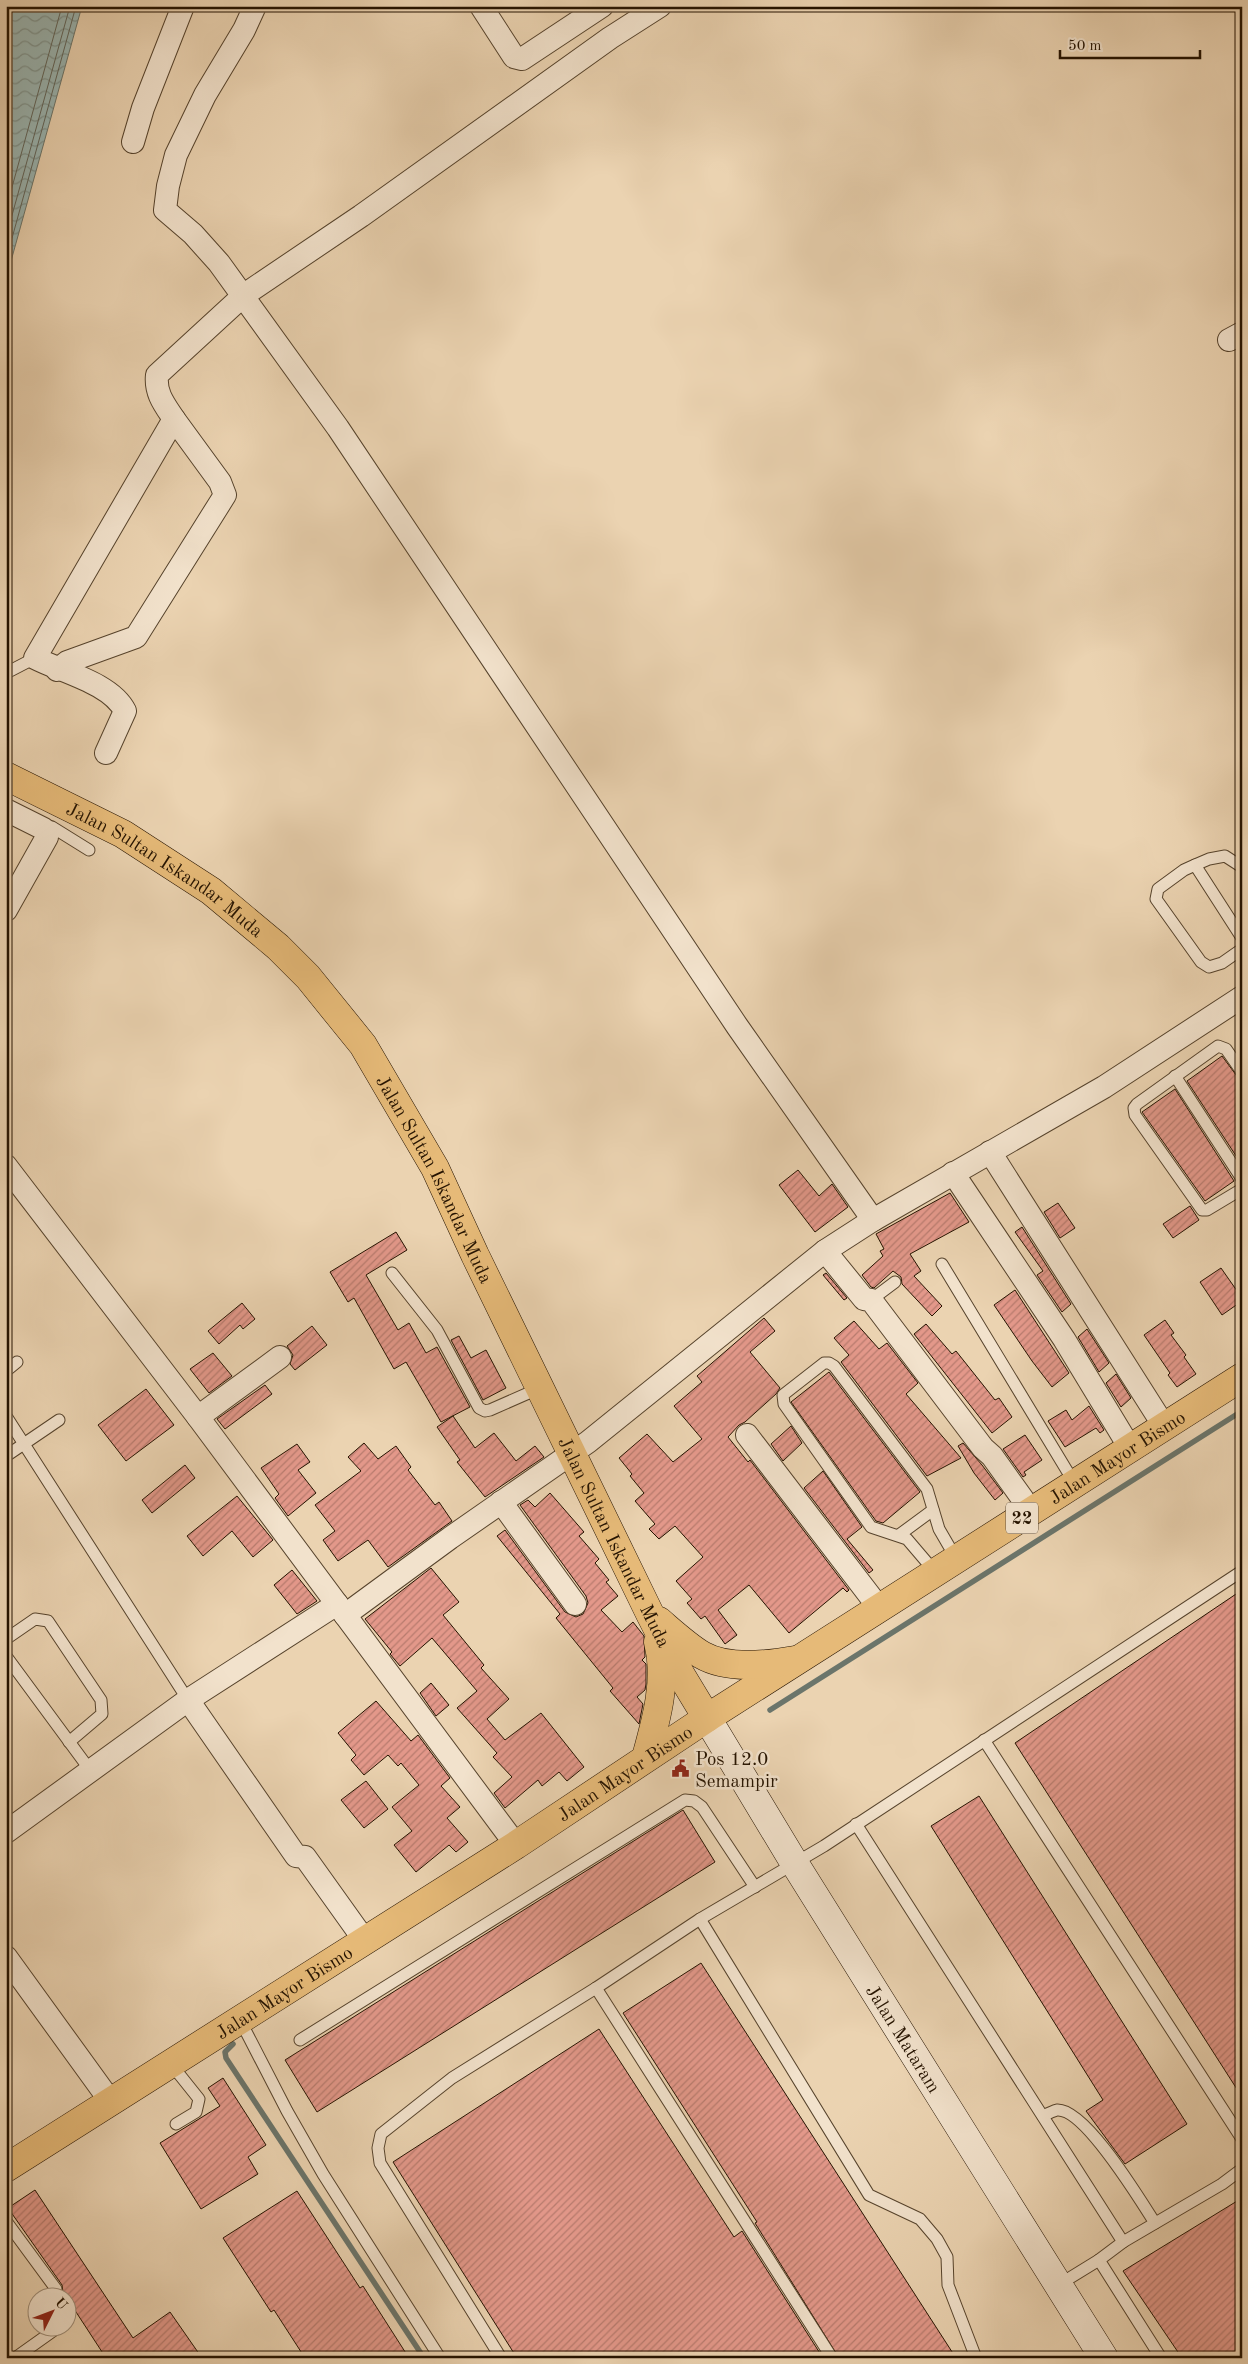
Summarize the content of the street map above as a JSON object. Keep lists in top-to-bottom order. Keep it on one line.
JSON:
{"streets":{"main road":["Jalan Sultan Iskandar Muda","Jalan Mayor Bismo","22","Jalan Mataram"]},"crossings":[["Jalan Sultan Iskandar Muda","Jalan Mayor Bismo"],["Jalan Sultan Iskandar Muda","22"],["Jalan Sultan Iskandar Muda","Jalan Mataram"],["Jalan Mayor Bismo","22"],["Jalan Mayor Bismo","Jalan Mataram"]],"places":{"public building":["Pos 12.0 Semampir"]},"scale_bar":"50 m","north":"top right"}
